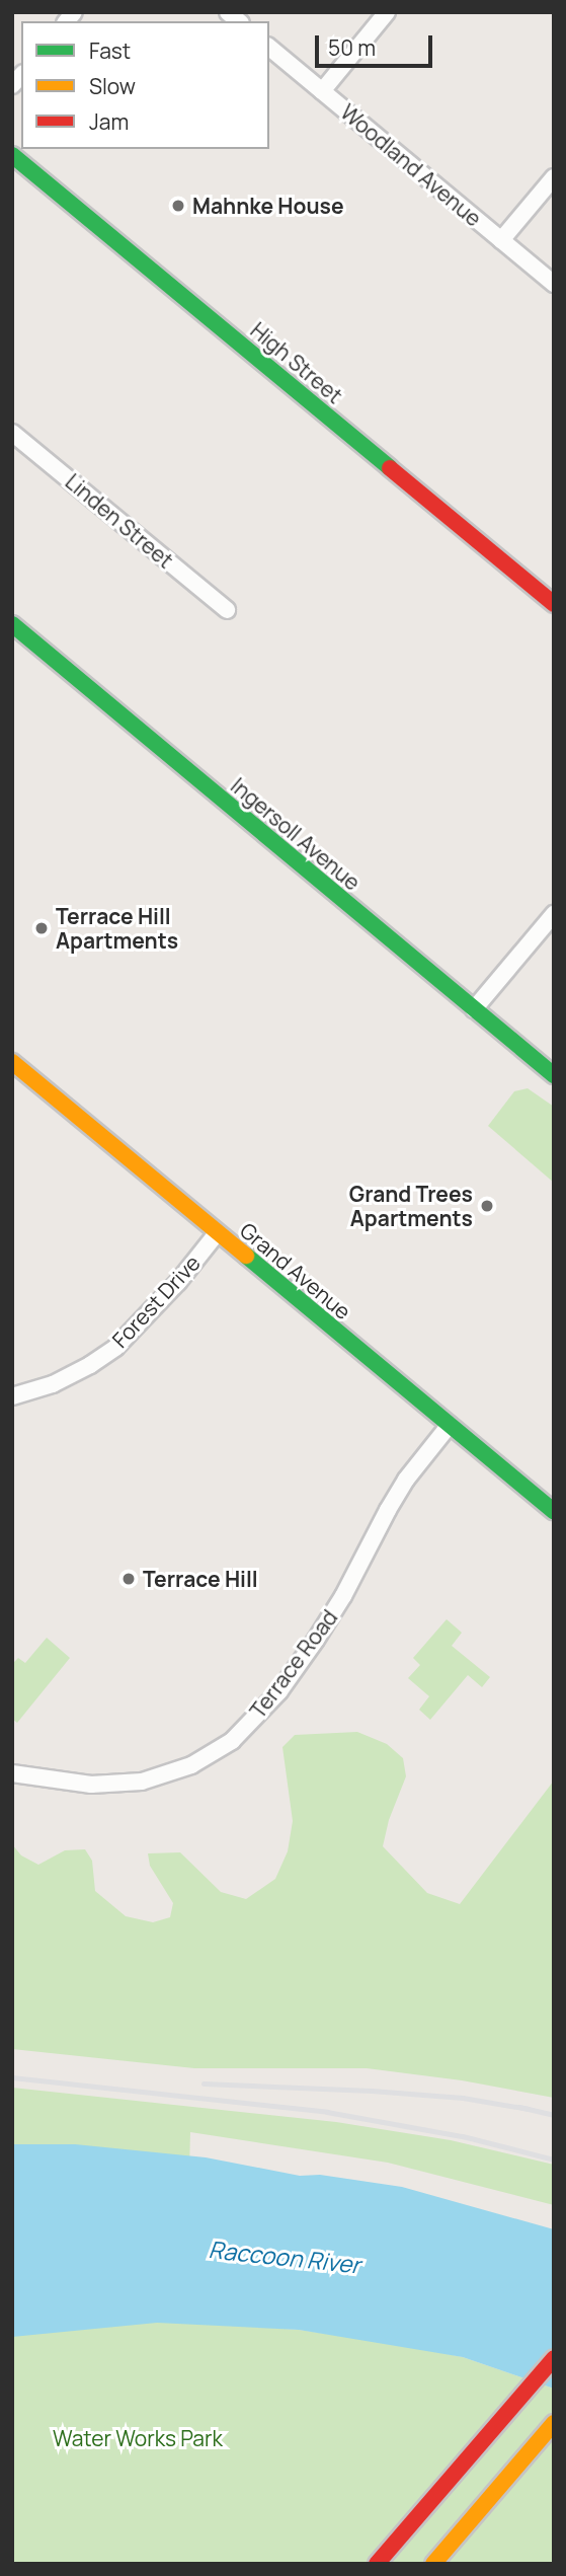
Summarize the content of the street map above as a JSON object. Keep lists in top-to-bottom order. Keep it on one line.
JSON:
{"streets":{"main road":["High Street","Ingersoll Avenue","Grand Avenue"],"street":["Woodland Avenue","Linden Street","Forest Drive","Terrace Road"]},"crossings":[["Grand Avenue","Forest Drive"],["Grand Avenue","Terrace Road"]],"water":["Raccoon River"],"parks":["Water Works Park"],"places":["Mahnke House","Terrace Hill Apartments","Grand Trees Apartments","Terrace Hill"],"legend":["Fast","Slow","Jam"],"scale_bar":"50 m"}
